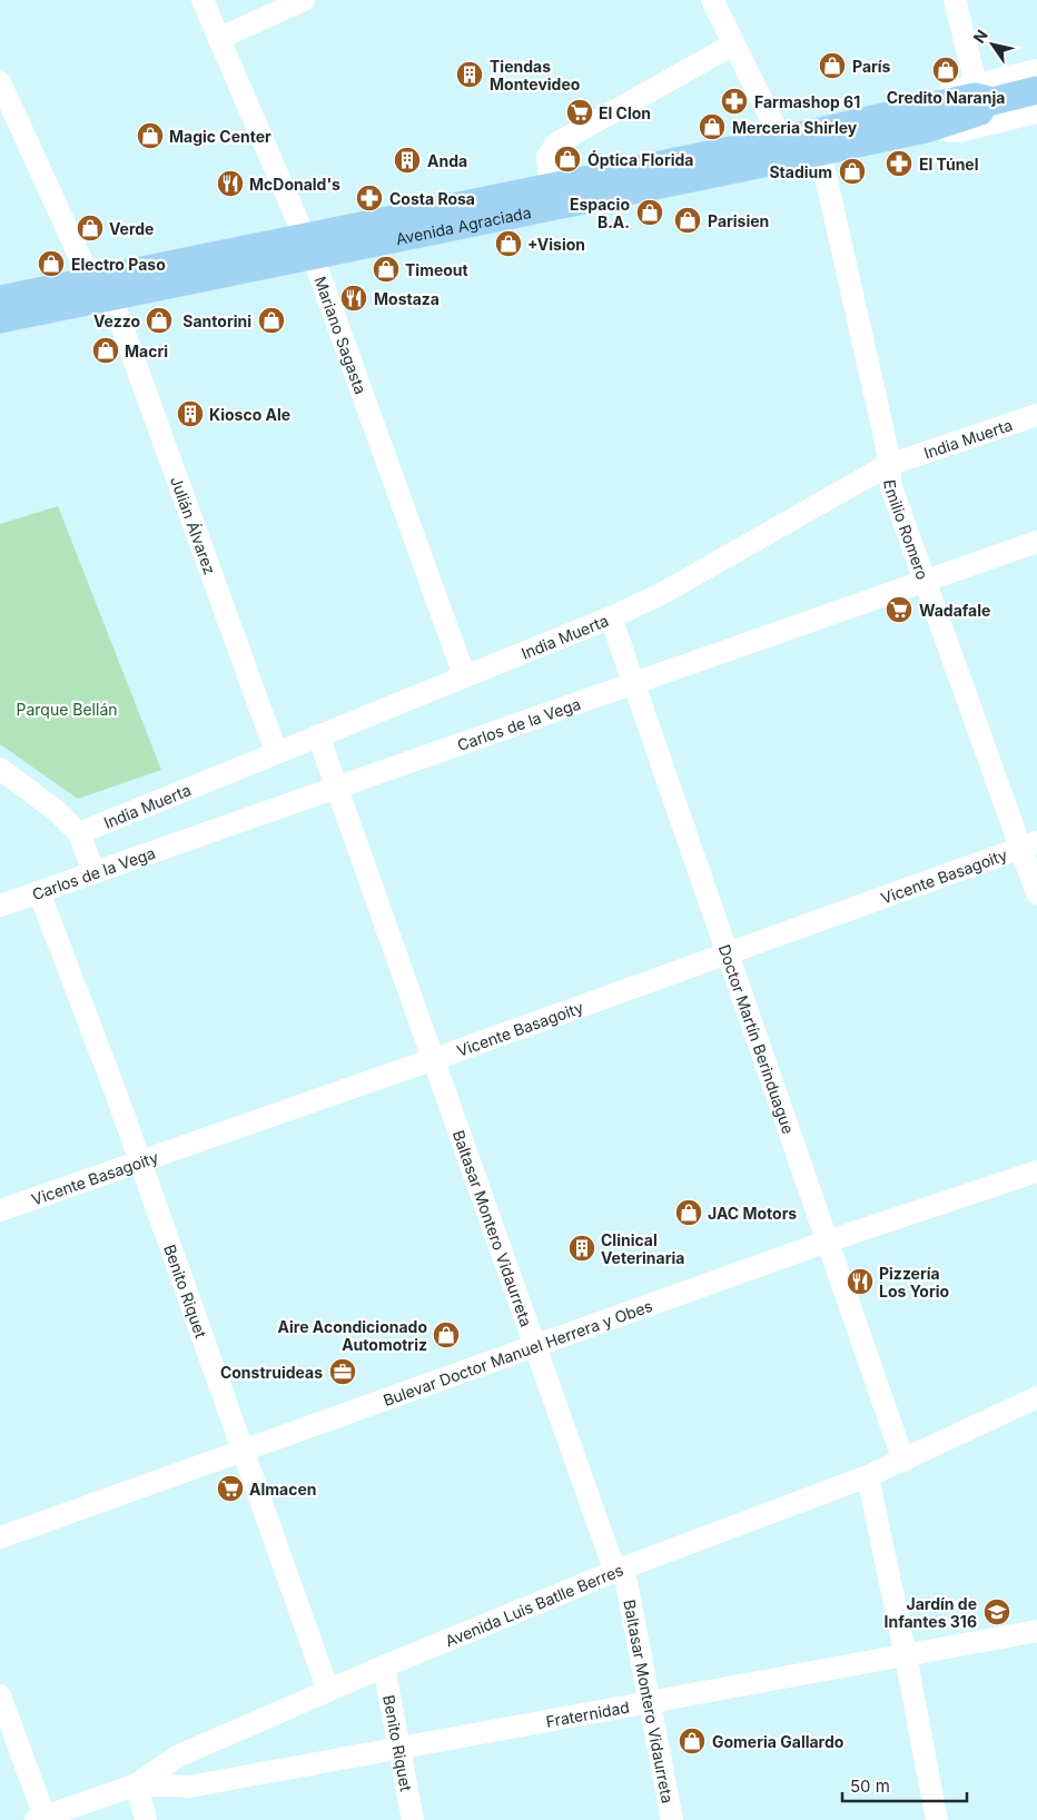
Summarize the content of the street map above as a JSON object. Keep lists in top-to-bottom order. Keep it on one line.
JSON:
{"streets":{"main road":["Avenida Agraciada"],"street":["Mariano Sagasta","India Muerta","Julián Álvarez","Emilio Romero","Carlos de la Vega","Vicente Basagoity","Doctor Martín Berinduague","Baltasar Montero Vidaurreta","Benito Riquet","Bulevar Doctor Manuel Herrera y Obes","Avenida Luis Batlle Berres","Fraternidad"]},"crossings":[["Avenida Agraciada","Mariano Sagasta"],["Avenida Agraciada","Julián Álvarez"],["Avenida Agraciada","Emilio Romero"],["Mariano Sagasta","India Muerta"],["India Muerta","Julián Álvarez"],["India Muerta","Emilio Romero"],["India Muerta","Doctor Martín Berinduague"],["India Muerta","Baltasar Montero Vidaurreta"],["Emilio Romero","Carlos de la Vega"],["Emilio Romero","Vicente Basagoity"],["Carlos de la Vega","Doctor Martín Berinduague"],["Carlos de la Vega","Baltasar Montero Vidaurreta"],["Carlos de la Vega","Benito Riquet"],["Vicente Basagoity","Doctor Martín Berinduague"],["Vicente Basagoity","Baltasar Montero Vidaurreta"],["Vicente Basagoity","Benito Riquet"],["Doctor Martín Berinduague","Bulevar Doctor Manuel Herrera y Obes"],["Doctor Martín Berinduague","Avenida Luis Batlle Berres"],["Baltasar Montero Vidaurreta","Bulevar Doctor Manuel Herrera y Obes"],["Baltasar Montero Vidaurreta","Avenida Luis Batlle Berres"],["Baltasar Montero Vidaurreta","Fraternidad"],["Benito Riquet","Bulevar Doctor Manuel Herrera y Obes"],["Benito Riquet","Avenida Luis Batlle Berres"],["Benito Riquet","Fraternidad"],["Avenida Luis Batlle Berres","Fraternidad"]],"parks":["Parque Bellán"],"places":{"shop":["París","Credito Naranja","Merceria Shirley","Magic Center","Óptica Florida","Stadium","Espacio B.A.","Parisien","Verde","+Vision","Electro Paso","Timeout","Vezzo","Santorini","Macri","JAC Motors","Aire Acondicionado Automotriz","Gomeria Gallardo"],"building":["Tiendas Montevideo","Anda","Kiosco Ale","Clinical Veterinaria"],"pharmacy":["Farmashop 61","El Túnel","Costa Rosa"],"supermarket":["El Clon","Wadafale","Almacen"],"restaurant":["McDonald's","Mostaza","Pizzería Los Yorio"],"office":["Construideas"],"school or university":["Jardín de Infantes 316"]},"scale_bar":"50 m","north":"top left"}
